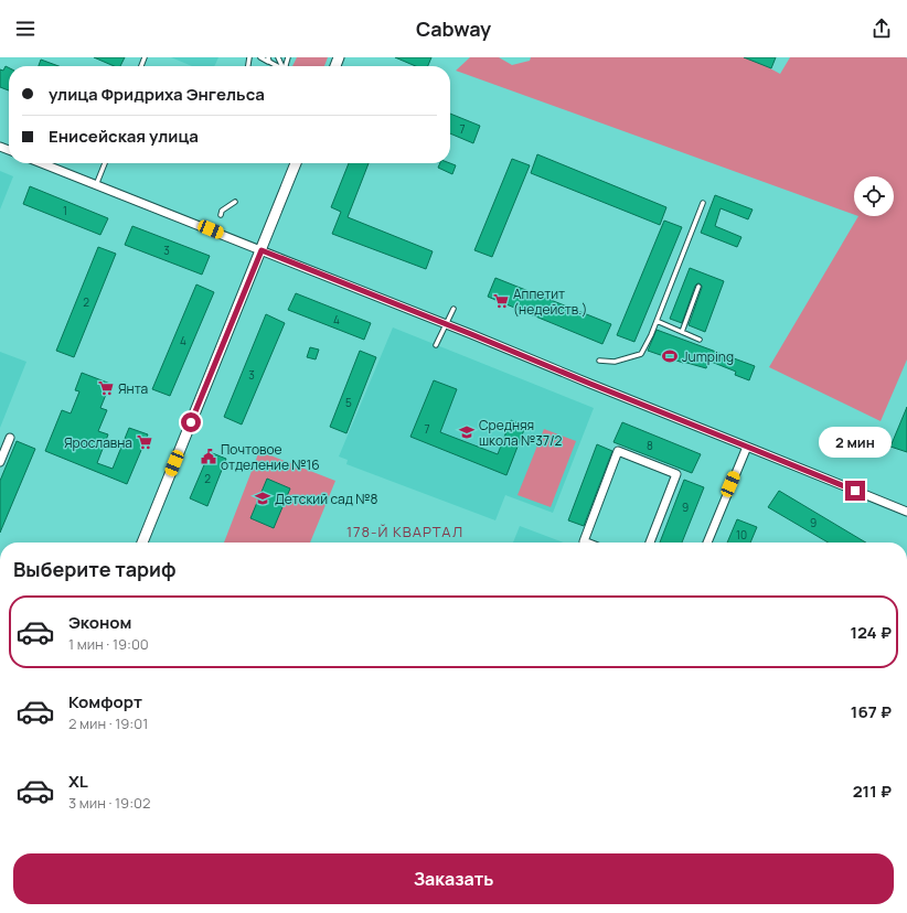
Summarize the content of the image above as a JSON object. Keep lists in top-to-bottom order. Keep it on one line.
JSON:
{"districts":["178-Й КВАРТАЛ"],"places":{"supermarket":["Аппетит (недейств.)","Янта","Ярославна"],"sports":["Jumping"],"school or university":["Средняя школа №37/2","Детский сад №8"],"public building":["Почтовое отделение №16"]},"house_numbers":["7","1","3","2","4","4","3","5","7","8","2","9","9","10"],"page":{"header":"Cabway","banner":["улица Фридриха Энгельса","Енисейская улица"],"bubble":"2 мин","heading":"Выберите тариф","list":[{"name":"Эконом","note":"1 мин · 19:00","value":"124 ₽"},{"name":"Комфорт","note":"2 мин · 19:01","value":"167 ₽"},{"name":"XL","note":"3 мин · 19:02","value":"211 ₽"}],"buttons":"Заказать"}}
